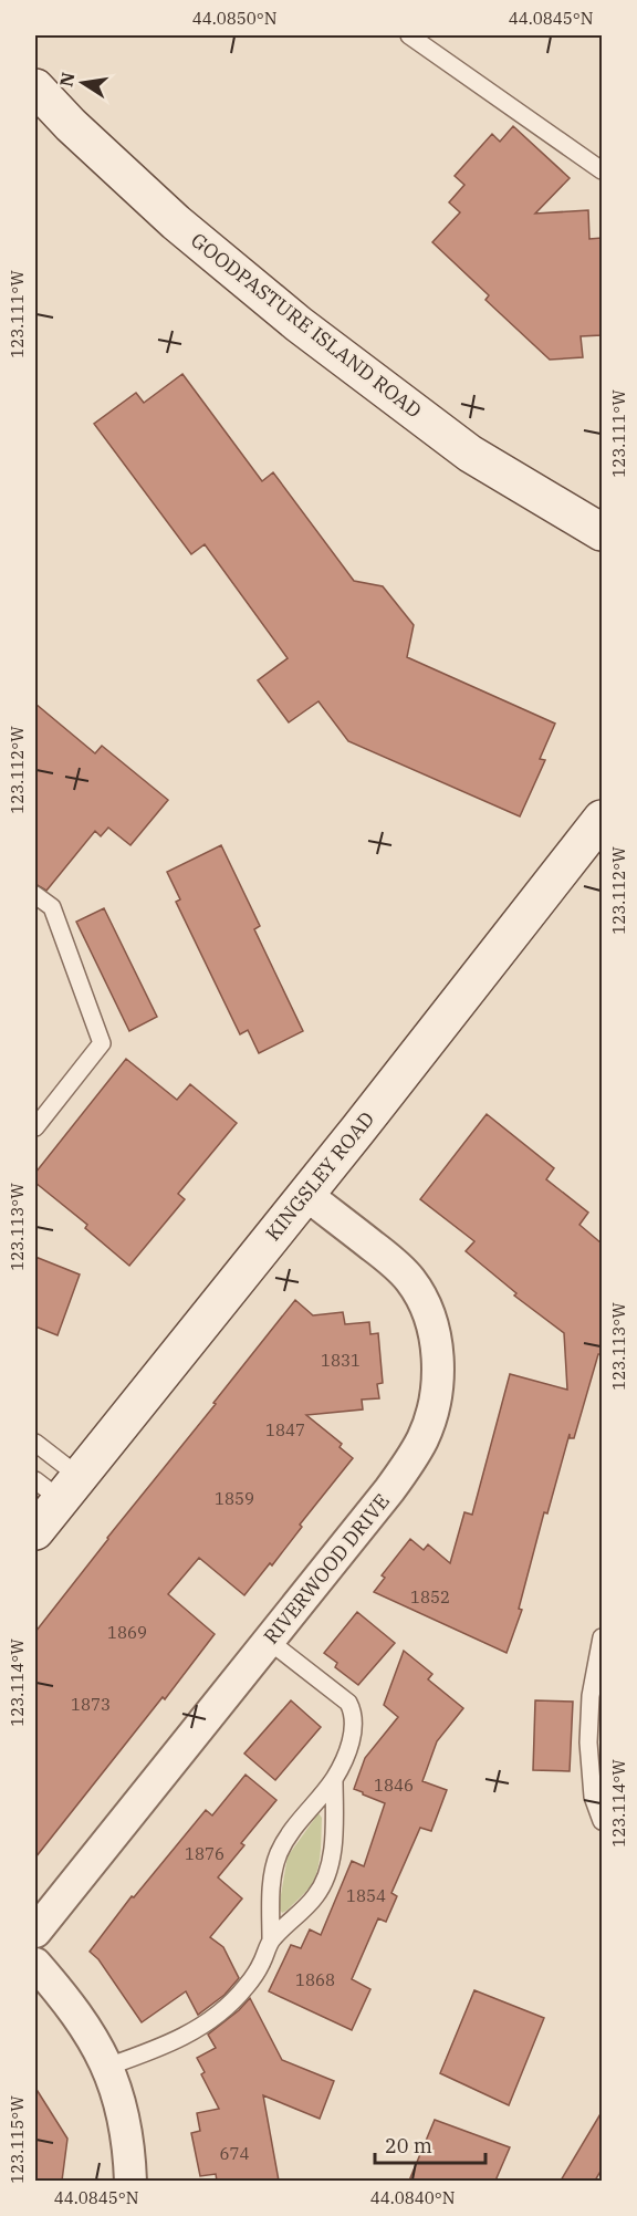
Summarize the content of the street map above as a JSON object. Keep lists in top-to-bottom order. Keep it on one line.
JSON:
{"streets":{"street":["GOODPASTURE ISLAND ROAD","KINGSLEY ROAD","RIVERWOOD DRIVE"]},"crossings":[["KINGSLEY ROAD","RIVERWOOD DRIVE"]],"house_numbers":["1831","1847","1859","1852","1869","1873","1846","1876","1854","1868","674"],"scale_bar":"20 m","north":"left","coordinates":["44.0850°N","44.0845°N","123.111°W","123.112°W","123.113°W","123.114°W","123.115°W","44.0840°N"]}
